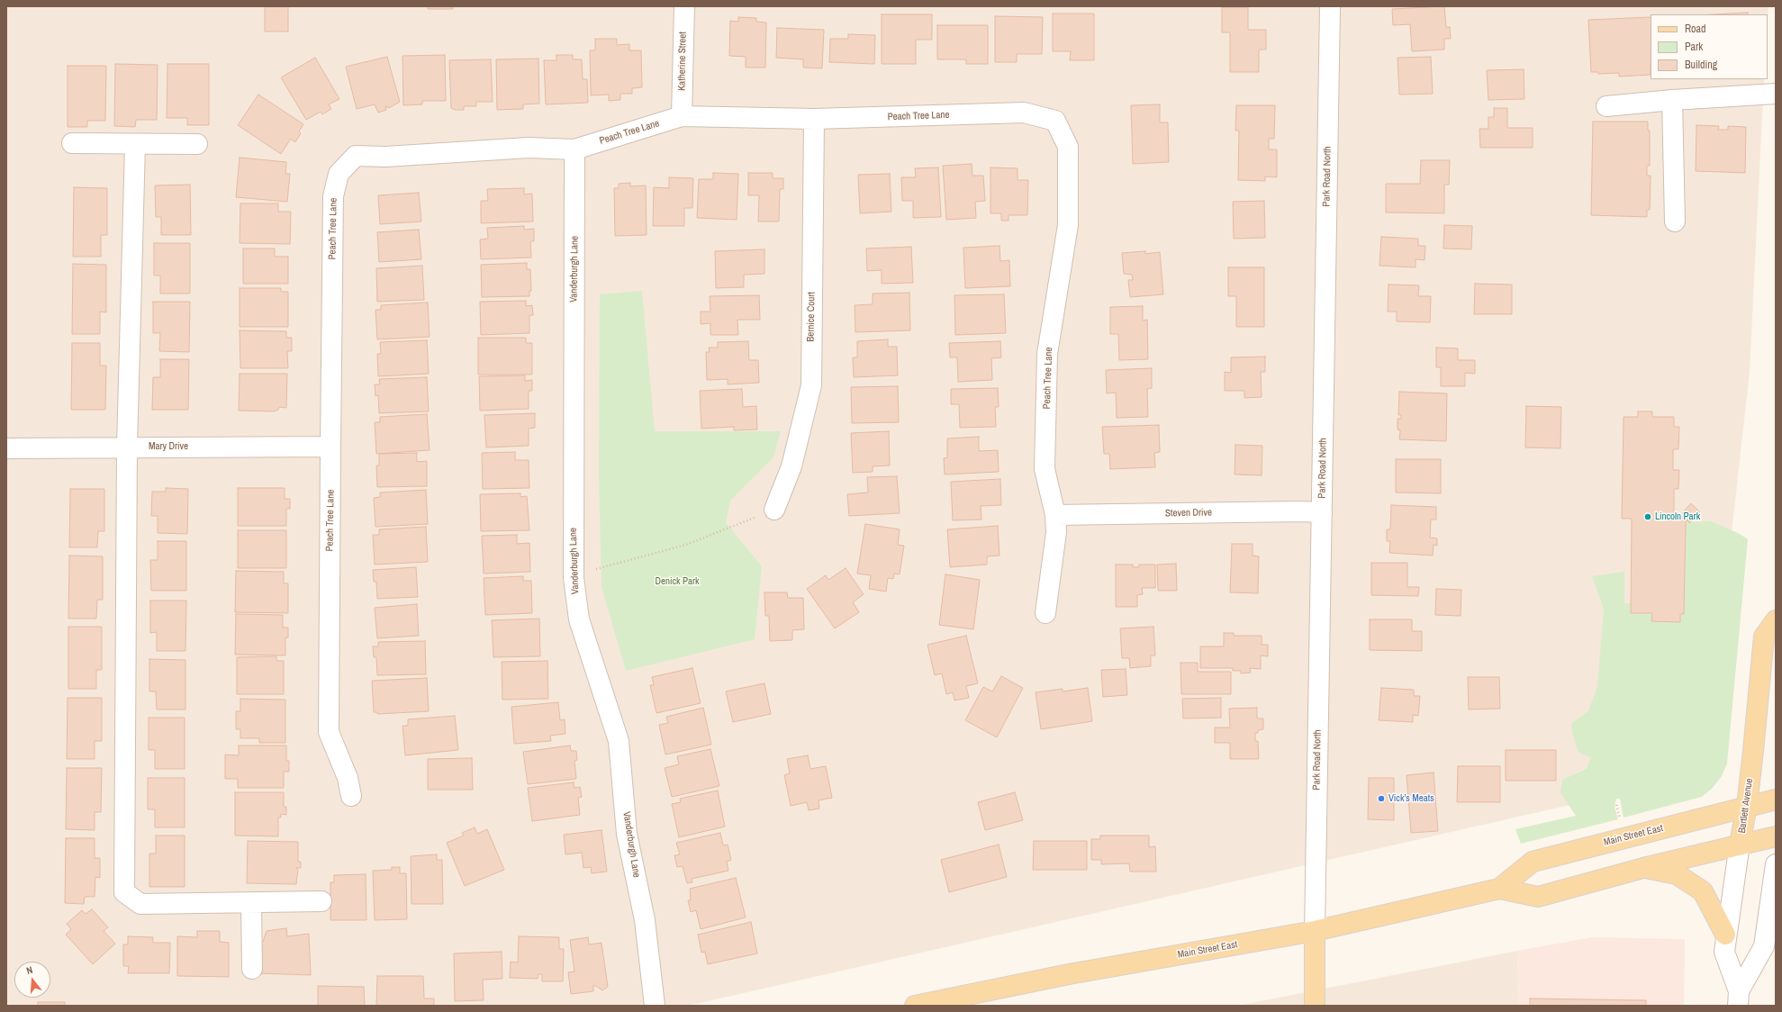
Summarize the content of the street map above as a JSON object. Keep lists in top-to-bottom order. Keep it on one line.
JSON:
{"streets":{"main road":["Bartlett Avenue","Main Street East"],"street":["Katherine Street","Peach Tree Lane","Park Road North","Vanderburgh Lane","Bernice Court","Mary Drive","Steven Drive"]},"crossings":[["Katherine Street","Peach Tree Lane"],["Peach Tree Lane","Vanderburgh Lane"],["Peach Tree Lane","Bernice Court"],["Peach Tree Lane","Mary Drive"],["Peach Tree Lane","Steven Drive"],["Park Road North","Steven Drive"],["Park Road North","Main Street East"],["Bartlett Avenue","Main Street East"]],"parks":["Denick Park"],"places":["Lincoln Park","Vick’s Meats"],"legend":["Road","Park","Building"],"north":"top"}
